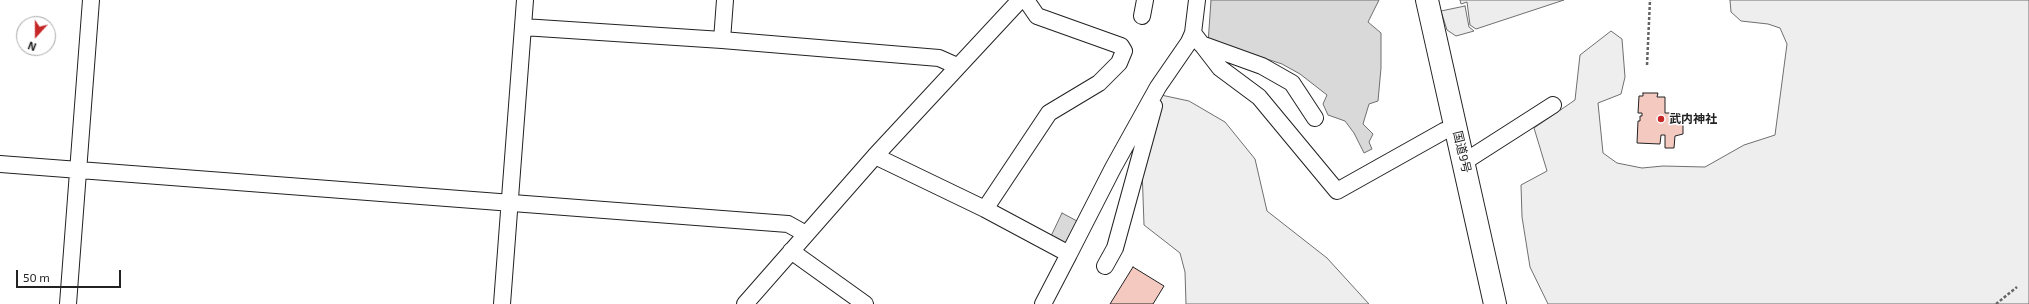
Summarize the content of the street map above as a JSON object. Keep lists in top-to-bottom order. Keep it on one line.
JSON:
{"streets":{"highway":["国道9号"]},"places":["武内神社"],"scale_bar":"50 m","north":"bottom"}
